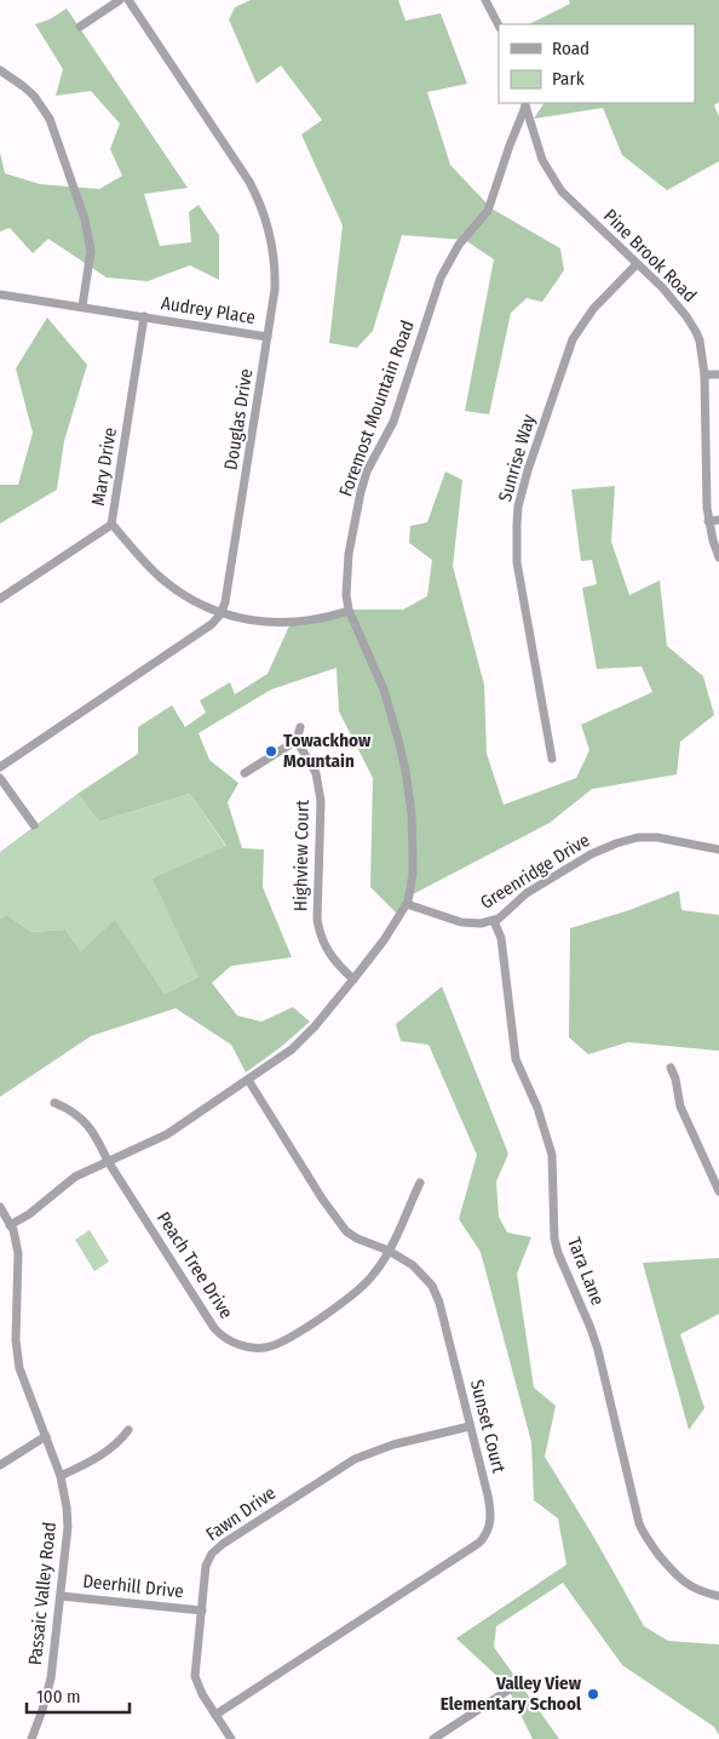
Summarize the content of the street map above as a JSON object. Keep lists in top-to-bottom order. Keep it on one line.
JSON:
{"streets":{"street":["Pine Brook Road","Audrey Place","Foremost Mountain Road","Douglas Drive","Sunrise Way","Mary Drive","Highview Court","Greenridge Drive","Peach Tree Drive","Tara Lane","Sunset Court","Fawn Drive","Deerhill Drive","Passaic Valley Road"]},"crossings":[["Pine Brook Road","Foremost Mountain Road"],["Pine Brook Road","Sunrise Way"],["Audrey Place","Douglas Drive"],["Audrey Place","Mary Drive"],["Foremost Mountain Road","Highview Court"],["Foremost Mountain Road","Greenridge Drive"],["Foremost Mountain Road","Peach Tree Drive"],["Foremost Mountain Road","Sunset Court"],["Foremost Mountain Road","Passaic Valley Road"],["Greenridge Drive","Tara Lane"],["Peach Tree Drive","Sunset Court"],["Sunset Court","Fawn Drive"],["Fawn Drive","Deerhill Drive"],["Deerhill Drive","Passaic Valley Road"]],"places":["Towackhow Mountain","Valley View Elementary School"],"legend":["Road","Park"],"scale_bar":"100 m"}
